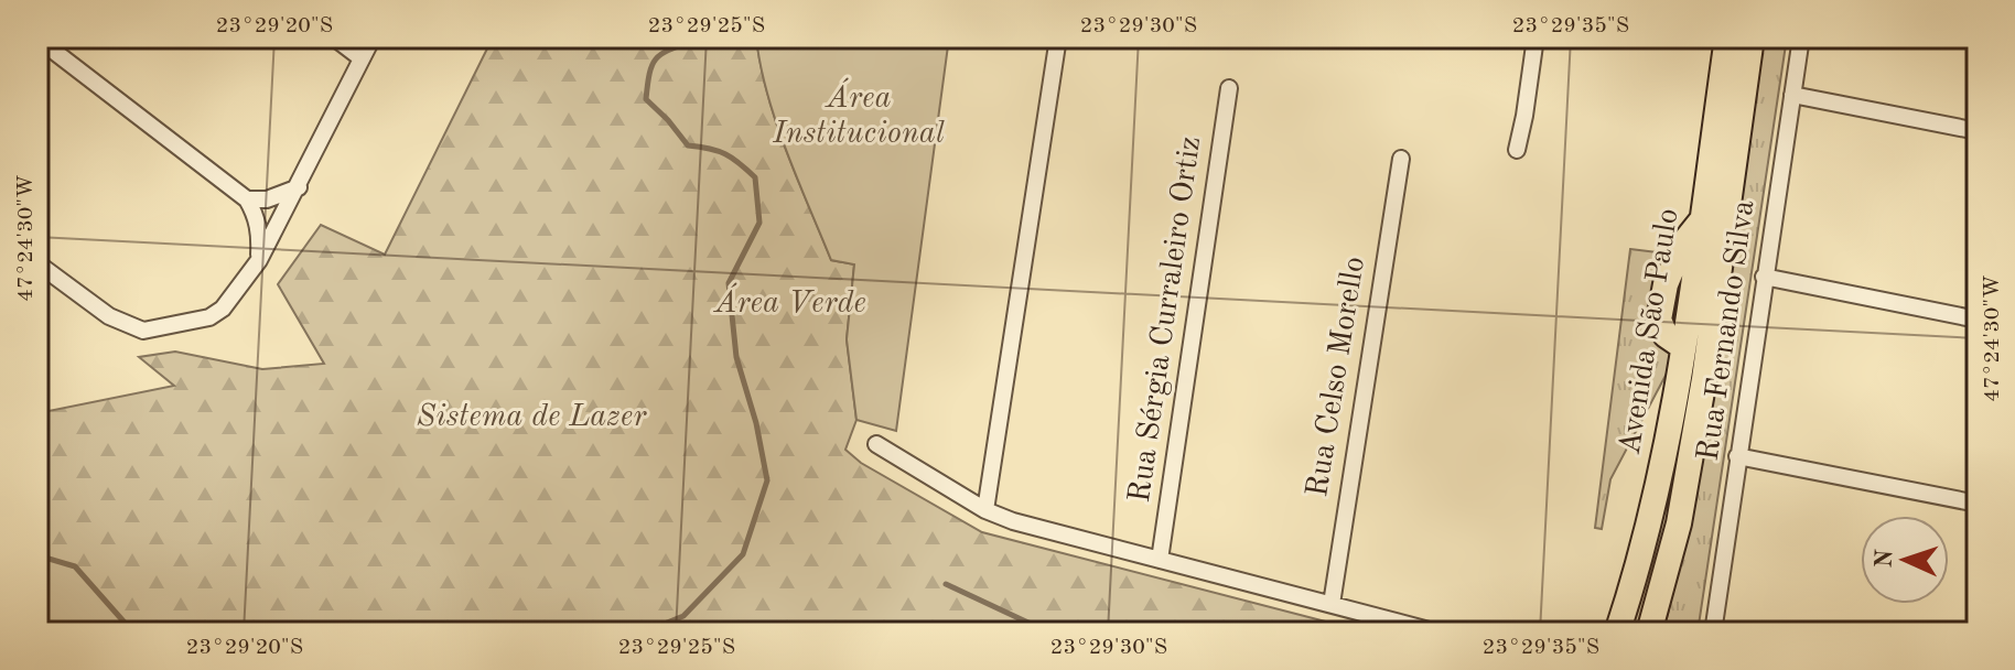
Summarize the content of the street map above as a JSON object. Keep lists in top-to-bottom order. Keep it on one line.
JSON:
{"streets":{"main road":["Avenida São Paulo"],"street":["Rua Sérgia Curraleiro Ortiz","Rua Fernando Silva","Rua Celso Morello"]},"parks":["Área Institucional","Área Verde","Sistema de Lazer"],"north":"left","coordinates":["23°29'20\"S","23°29'25\"S","23°29'30\"S","23°29'35\"S","47°24'30\"W"]}
